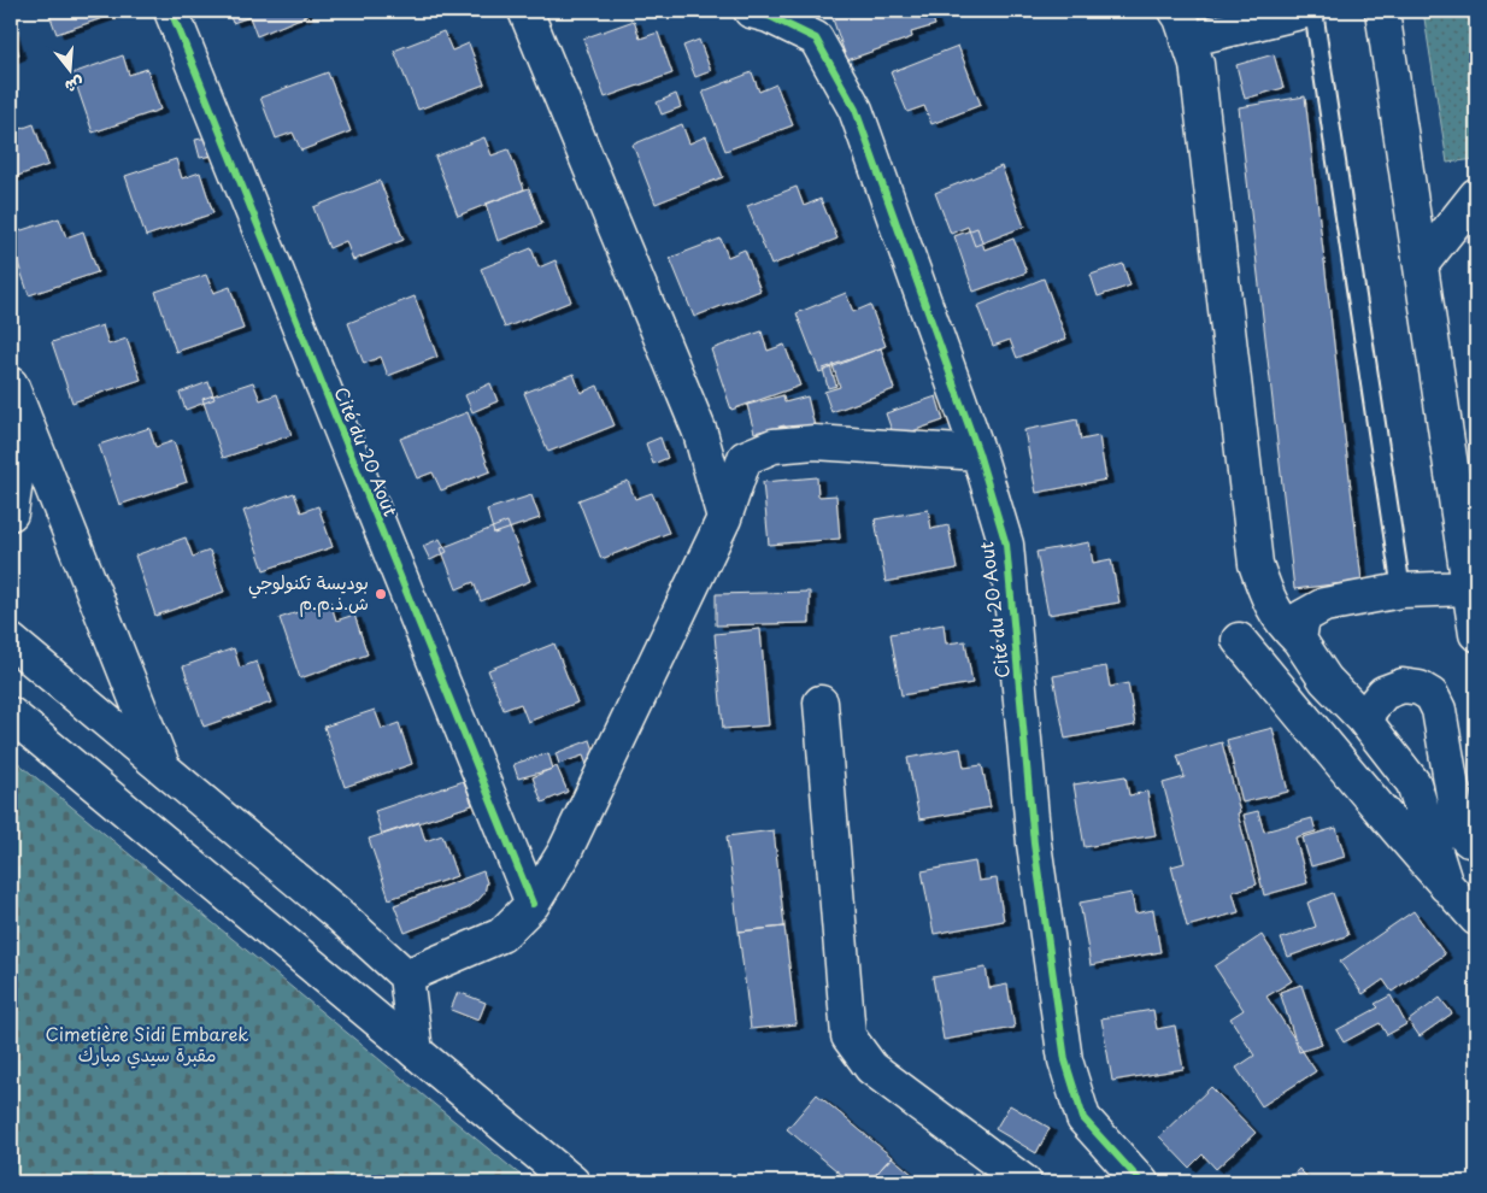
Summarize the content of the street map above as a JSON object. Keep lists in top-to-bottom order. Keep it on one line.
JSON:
{"streets":{"street":["Cité du 20 Aout"]},"parks":["Cimetière Sidi Embarek مقبرة سيدي مبارك"],"places":["بوديسة تكنولوجي ش.ذ.م.م"],"north":"bottom"}
